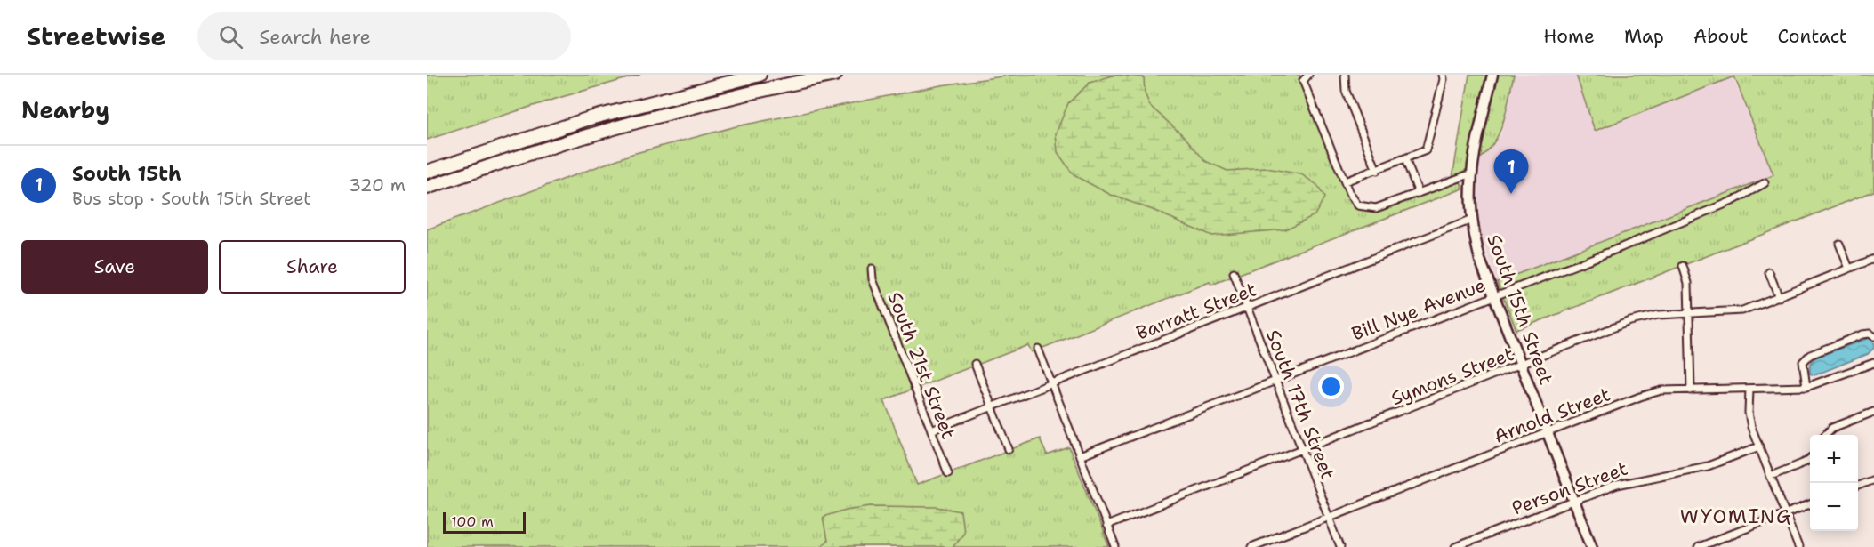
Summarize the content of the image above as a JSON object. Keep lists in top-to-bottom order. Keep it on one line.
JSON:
{"streets":{"main road":["South 15th Street"],"street":["Bill Nye Avenue","Barratt Street","South 21st Street","Symons Street","South 17th Street","Arnold Street","Person Street"]},"crossings":[["Bill Nye Avenue","South 15th Street"],["Bill Nye Avenue","South 17th Street"],["South 15th Street","Barratt Street"],["South 15th Street","Symons Street"],["South 15th Street","Arnold Street"],["South 15th Street","Person Street"],["Barratt Street","South 21st Street"],["Barratt Street","South 17th Street"],["Symons Street","South 17th Street"],["South 17th Street","Arnold Street"]],"districts":["WYOMING"],"scale_bar":"100 m","page":{"header":"Streetwise","search":"Search here","nav":["Home","Map","About","Contact"],"heading":"Nearby","list":[{"mark":"1","name":"South 15th","note":"Bus stop · South 15th Street","value":"320 m"}],"pins":"1","buttons":["Save","Share"],"map_buttons":["+","−"],"scale":"100 m"}}
